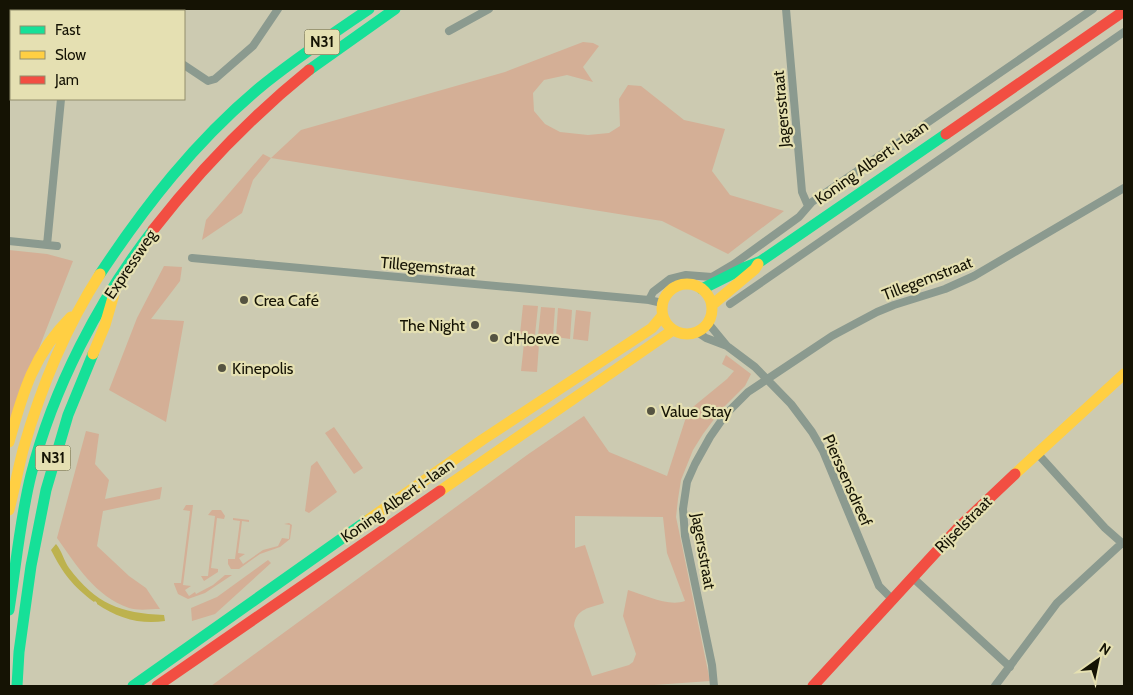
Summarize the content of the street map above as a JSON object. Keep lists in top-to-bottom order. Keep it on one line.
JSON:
{"streets":{"main road":["N31","Koning Albert I-laan","Expressweg","Rijselstraat"],"street":["Jagersstraat","Tillegemstraat","Pierssensdreef"]},"crossings":[["N31","Expressweg"],["Jagersstraat","Koning Albert I-laan"],["Jagersstraat","Tillegemstraat"],["Jagersstraat","Pierssensdreef"],["Koning Albert I-laan","Tillegemstraat"],["Tillegemstraat","Pierssensdreef"],["Pierssensdreef","Rijselstraat"]],"places":["Crea Café","The Night","d'Hoeve","Kinepolis","Value Stay"],"legend":["Fast","Slow","Jam"],"north":"top right"}
